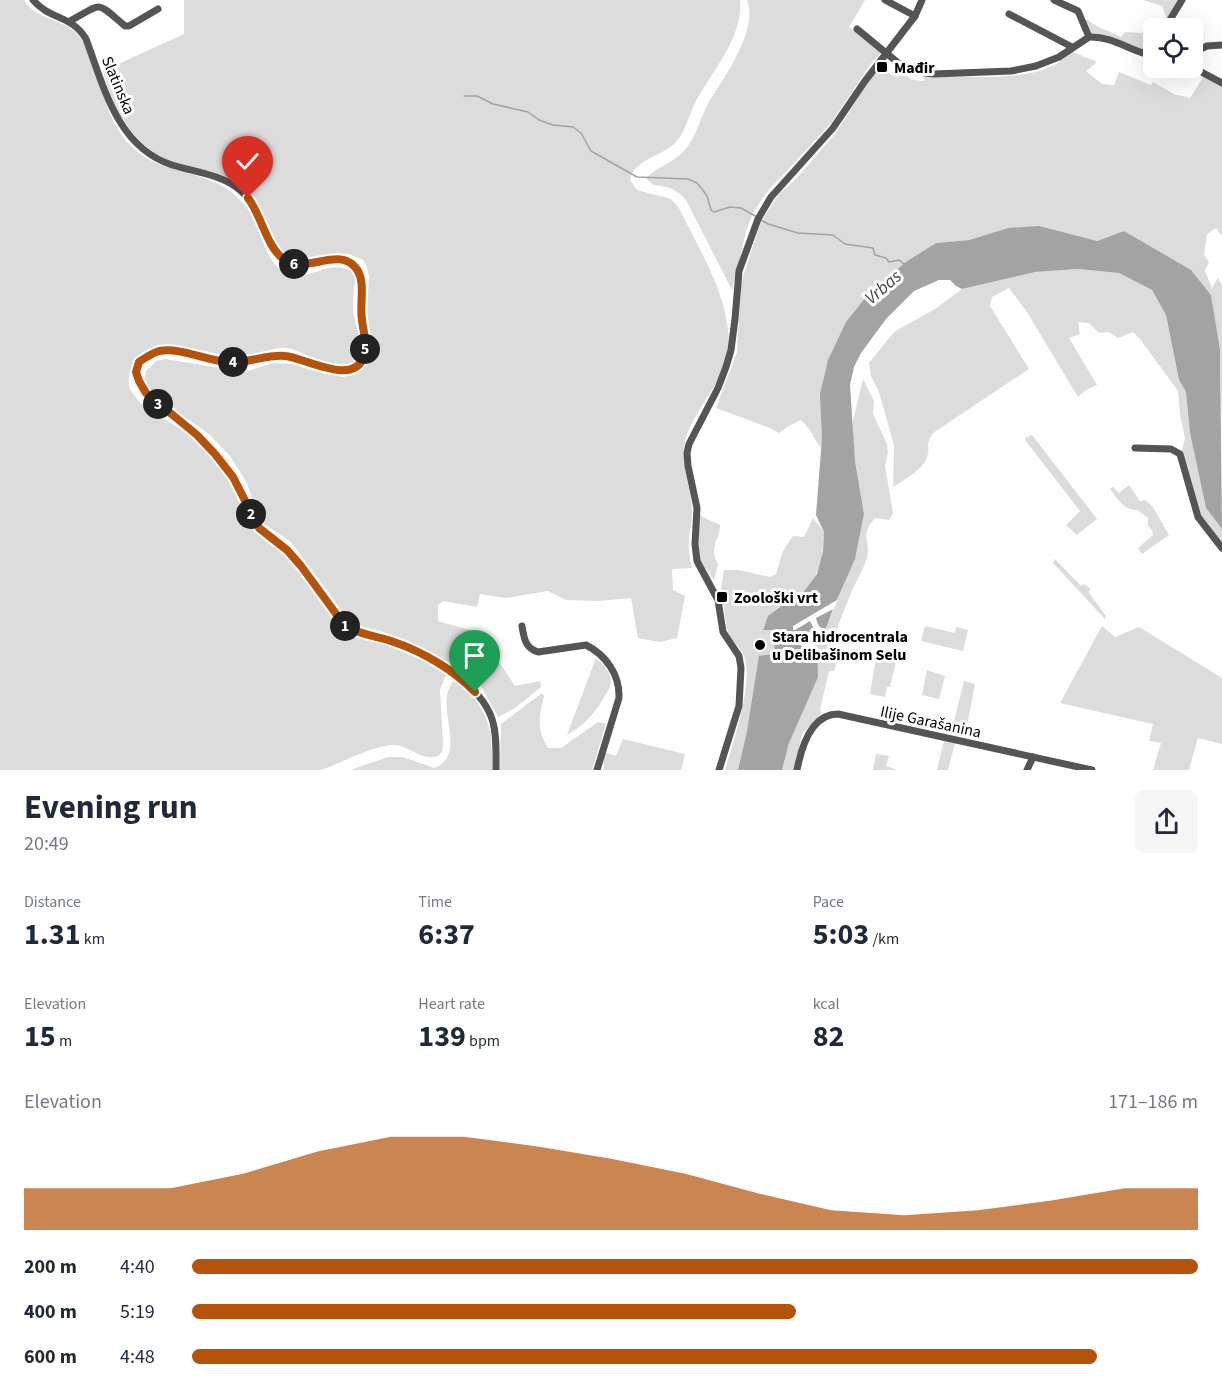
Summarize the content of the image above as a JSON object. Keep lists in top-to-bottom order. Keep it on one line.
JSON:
{"streets":{"street":["Slatinska","Ilije Garašanina"]},"water":["Vrbas"],"places":{"transit":["Mađir","Zoološki vrt"],"other":["Stara hidrocentrala u Delibašinom Selu"]},"page":{"pins":["6","5","4","3","2","1"],"heading":["Evening run","20:49"],"stats":[["Distance","1.31 km"],["Time","6:37"],["Pace","5:03 /km"],["Elevation","15 m"],["Heart rate","139 bpm"],["kcal","82"]],"chart":["Elevation","171–186 m"],"list":[{"name":"200 m","note":"4:40"},{"name":"400 m","note":"5:19"},{"name":"600 m","note":"4:48"}]}}
